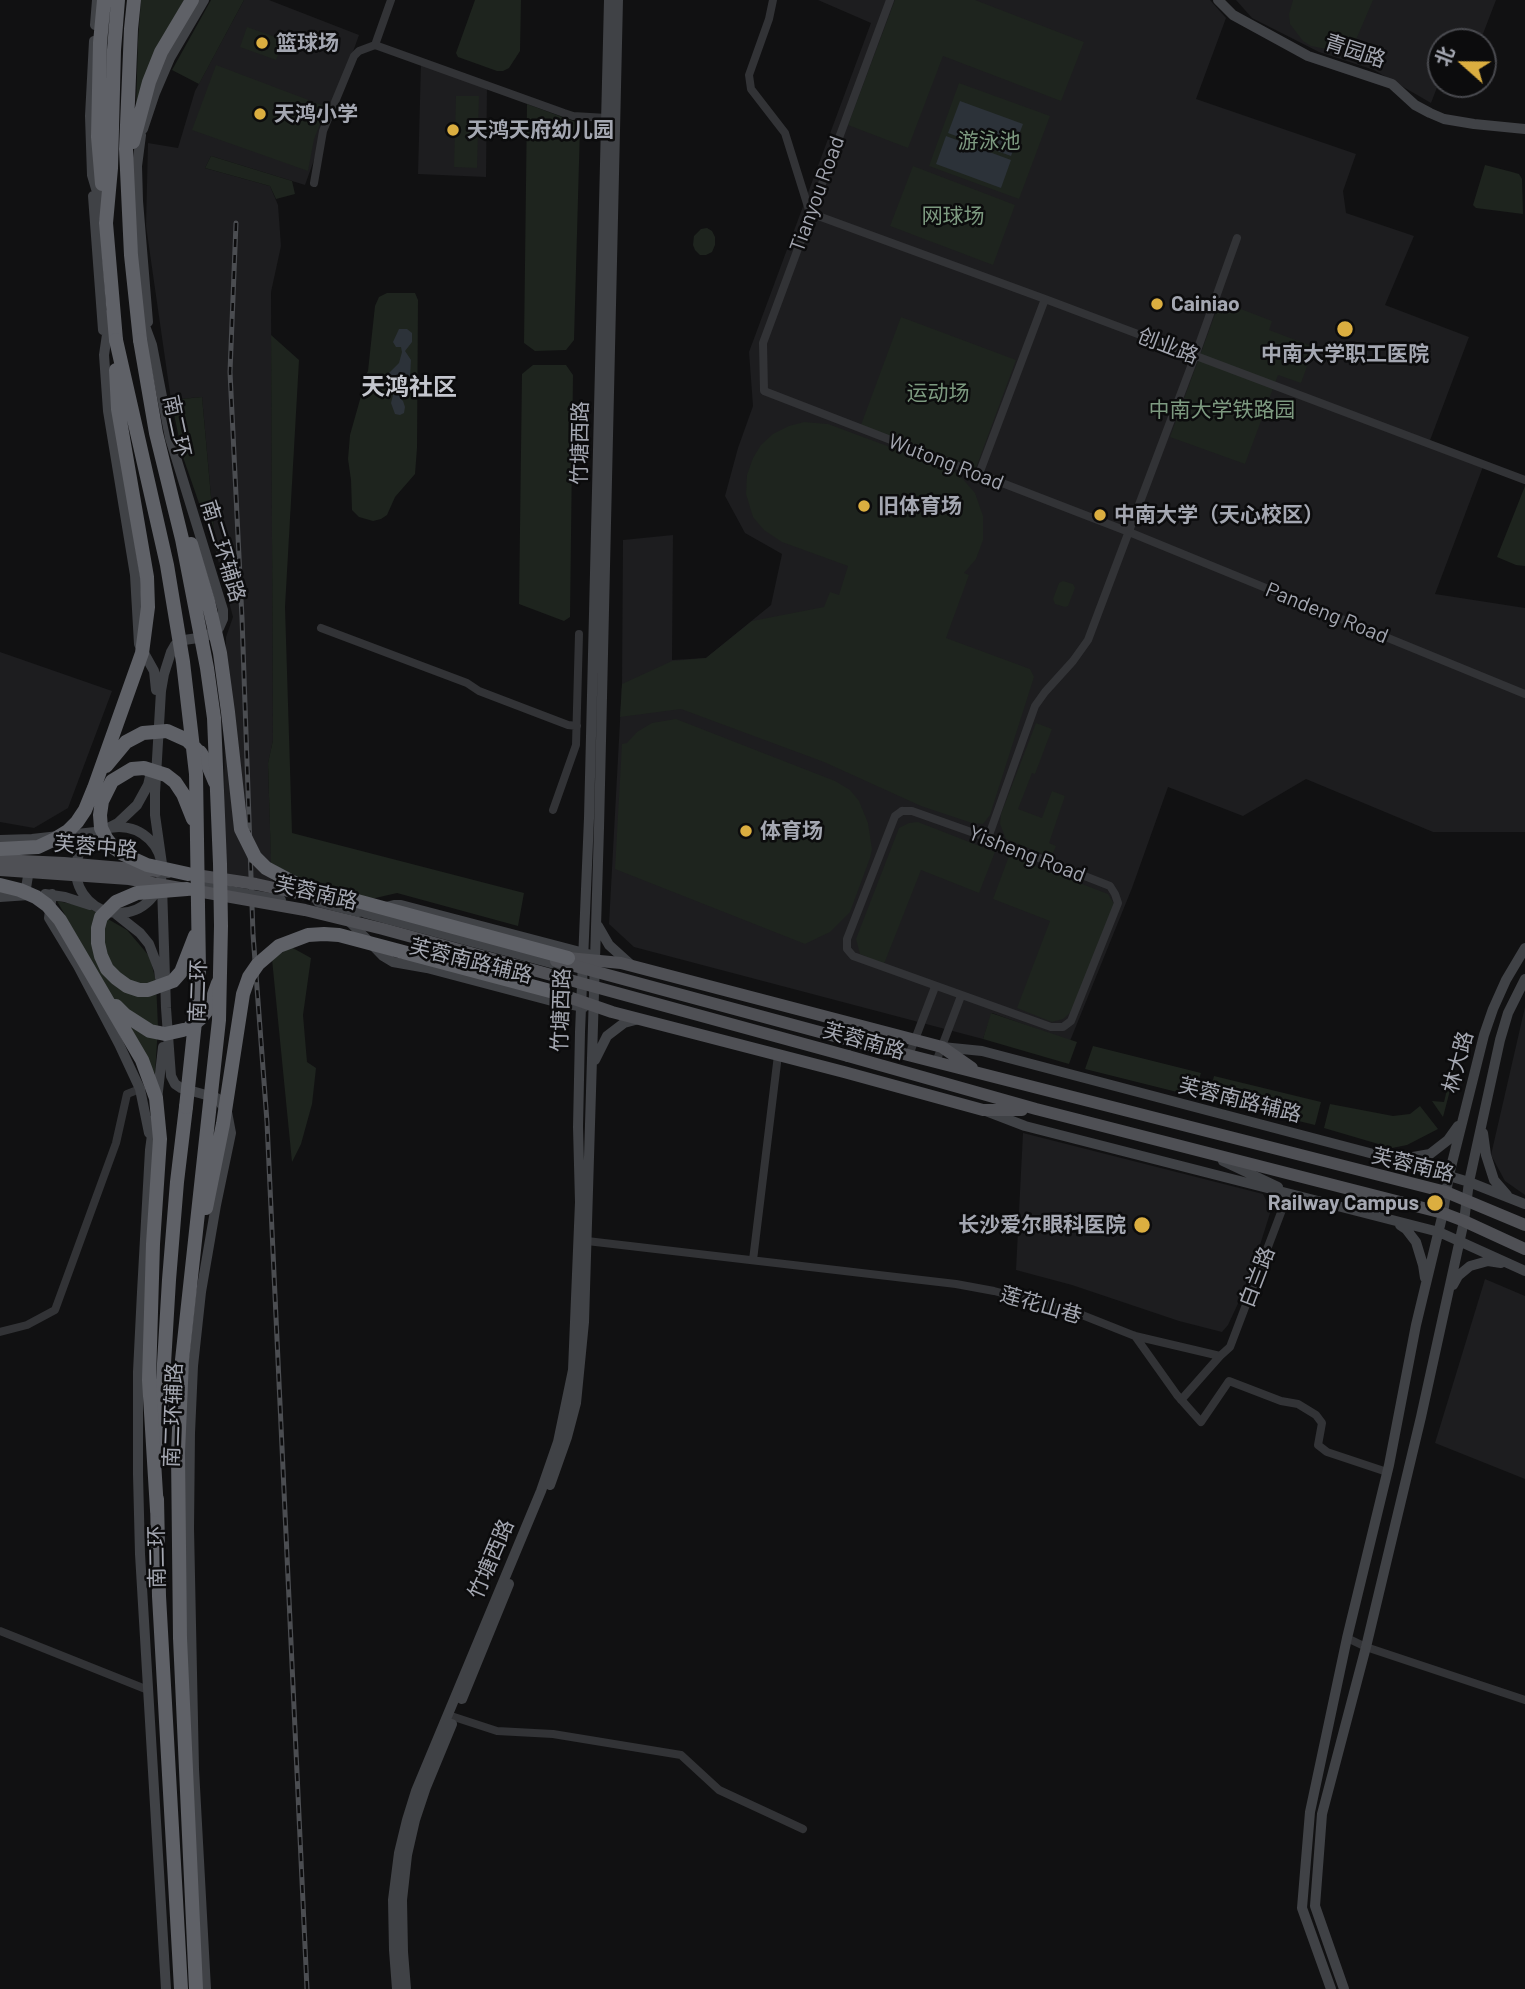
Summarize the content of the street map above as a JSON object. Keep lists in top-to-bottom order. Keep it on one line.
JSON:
{"streets":{"highway":["南二环"],"main road":["芙蓉中路","芙蓉南路"],"street":["青园路","Tianyou Road","创业路","竹塘西路","Wutong Road","南二环辅路","Pandeng Road","Yisheng Road","芙蓉南路辅路","林大路","白兰路","莲花山巷"]},"crossings":[["Tianyou Road","创业路"],["Tianyou Road","Wutong Road"],["南二环","南二环辅路"],["竹塘西路","芙蓉南路辅路"],["竹塘西路","莲花山巷"],["Wutong Road","Pandeng Road"],["南二环辅路","芙蓉南路辅路"],["芙蓉中路","芙蓉南路"],["芙蓉中路","芙蓉南路辅路"],["芙蓉南路","芙蓉南路辅路"],["芙蓉南路","林大路"],["芙蓉南路辅路","林大路"],["白兰路","莲花山巷"]],"districts":["天鸿社区"],"parks":["游泳池","网球场","运动场","中南大学铁路园"],"places":["篮球场","天鸿小学","天鸿天府幼儿园","Cainiao","中南大学职工医院","旧体育场","中南大学（天心校区）","体育场","Railway Campus","长沙爱尔眼科医院"],"north":"left"}
